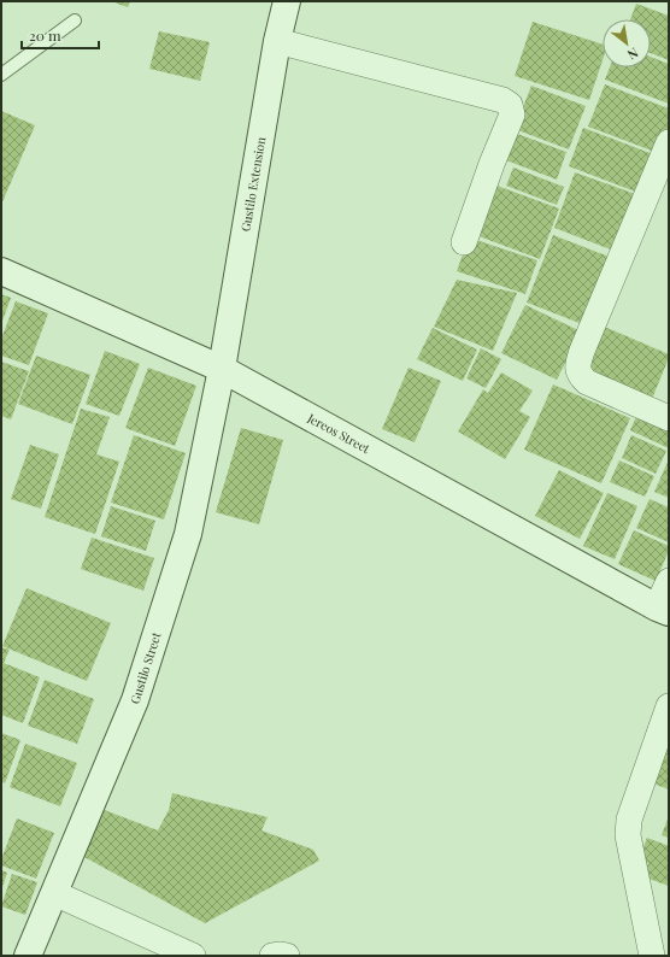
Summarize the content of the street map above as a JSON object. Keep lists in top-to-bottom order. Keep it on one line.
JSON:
{"streets":{"street":["Gustilo Extension","Jereos Street","Gustilo Street"]},"crossings":[["Gustilo Extension","Jereos Street"],["Gustilo Extension","Gustilo Street"],["Jereos Street","Gustilo Street"]],"scale_bar":"20 m","north":"bottom right"}
